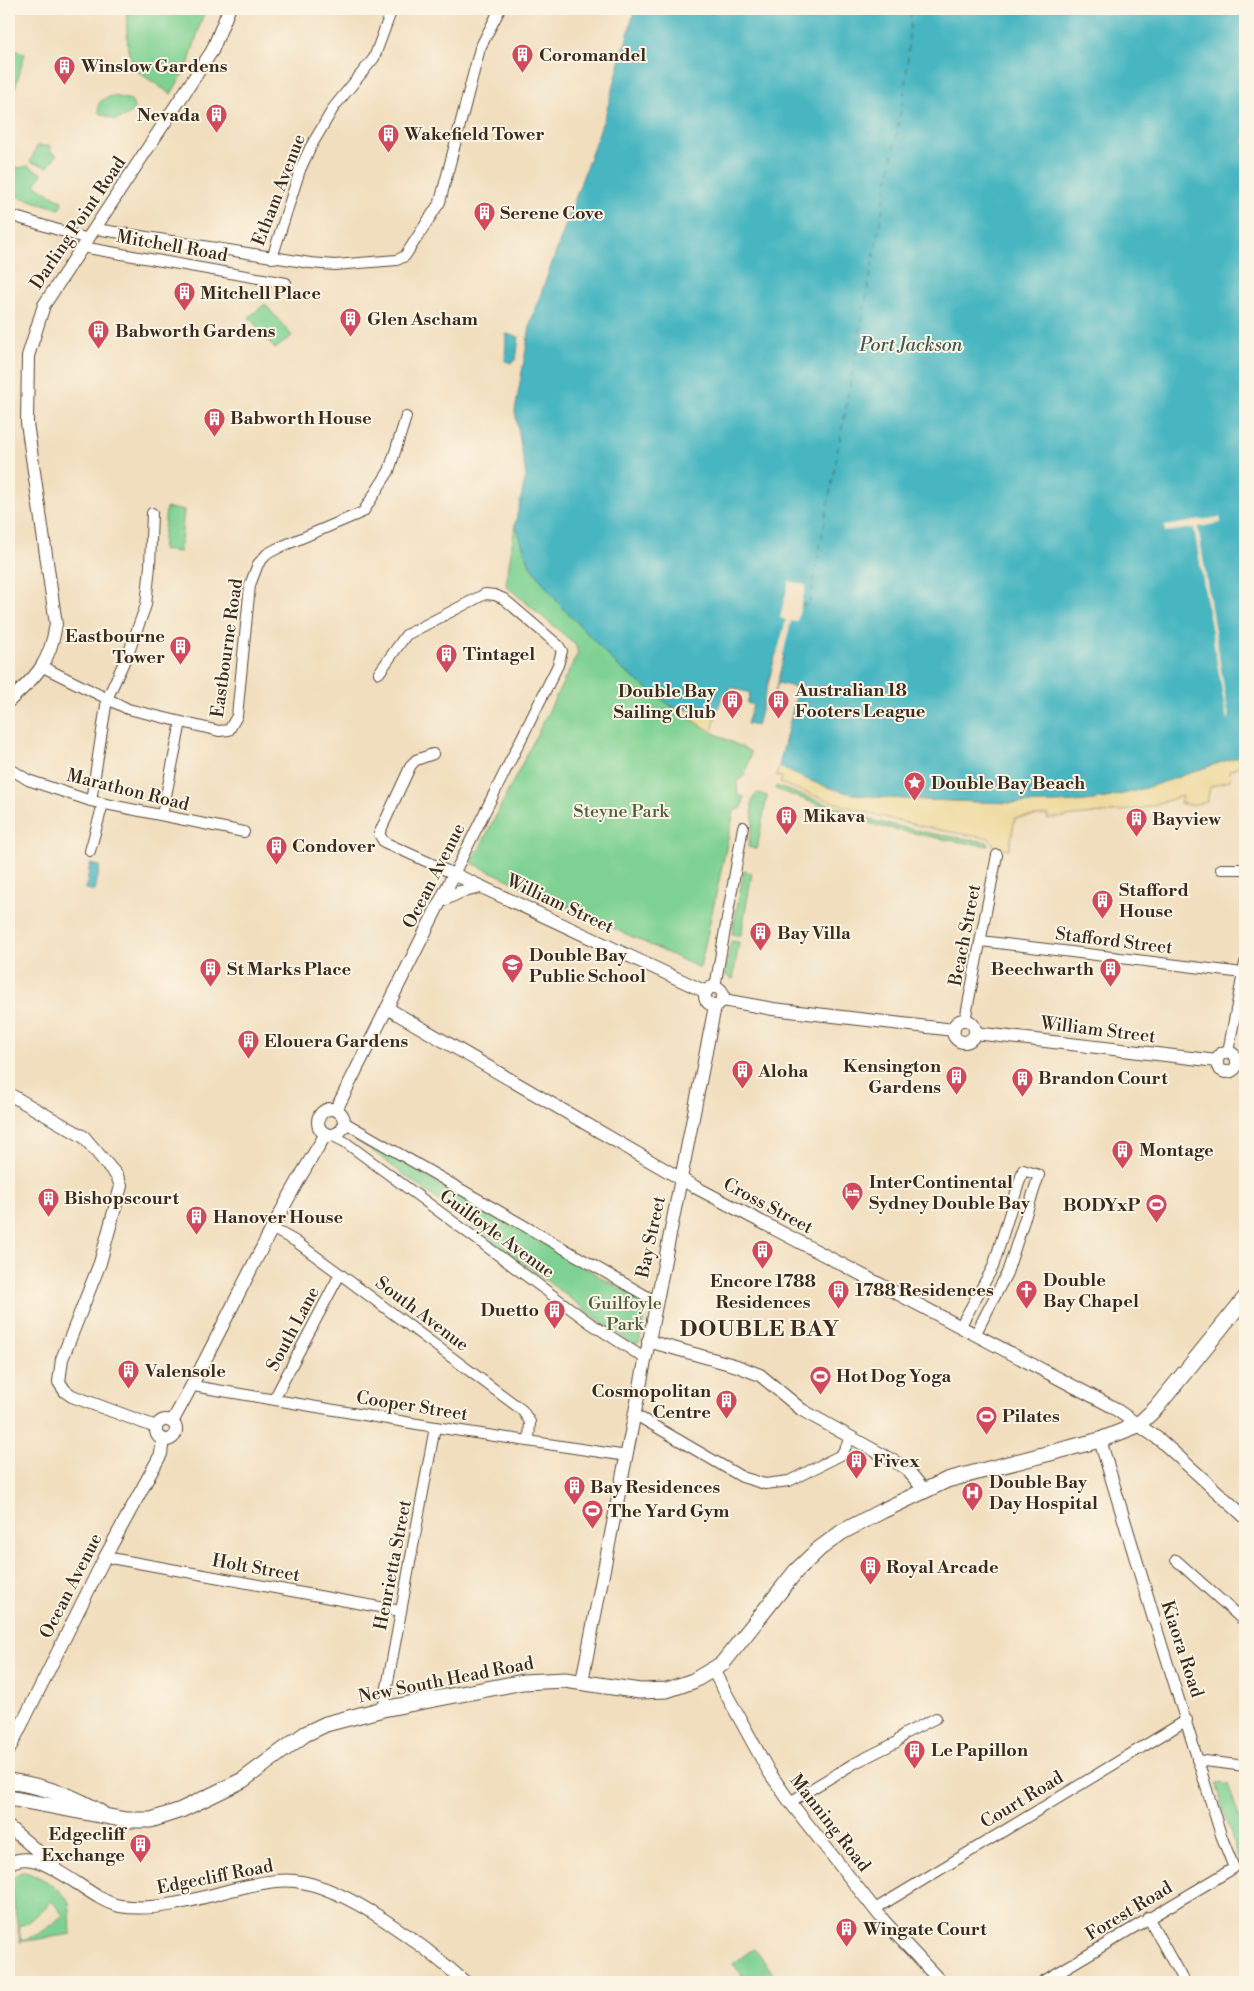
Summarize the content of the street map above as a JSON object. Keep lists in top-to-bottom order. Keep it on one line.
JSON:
{"streets":{"main road":["New South Head Road"],"street":["Etham Avenue","Darling Point Road","Mitchell Road","Eastbourne Road","Marathon Road","Ocean Avenue","William Street","Beach Street","Stafford Street","Cross Street","Guilfoyle Avenue","Bay Street","South Avenue","South Lane","Cooper Street","Henrietta Street","Holt Street","Kiaora Road","Court Road","Manning Road","Edgecliff Road","Forest Road"]},"crossings":[["Etham Avenue","Darling Point Road"],["Etham Avenue","Mitchell Road"],["Darling Point Road","Mitchell Road"],["Darling Point Road","Eastbourne Road"],["Ocean Avenue","William Street"],["Ocean Avenue","Cross Street"],["Ocean Avenue","Guilfoyle Avenue"],["Ocean Avenue","Holt Street"],["William Street","Beach Street"],["Beach Street","Stafford Street"],["Cross Street","Bay Street"],["Cross Street","New South Head Road"],["Guilfoyle Avenue","Bay Street"],["Bay Street","Cooper Street"],["Bay Street","New South Head Road"],["South Avenue","South Lane"],["South Avenue","Cooper Street"],["South Lane","Cooper Street"],["Cooper Street","Henrietta Street"],["Henrietta Street","Holt Street"],["Henrietta Street","New South Head Road"],["Kiaora Road","New South Head Road"],["Kiaora Road","Court Road"],["Kiaora Road","Forest Road"],["New South Head Road","Manning Road"],["Court Road","Manning Road"]],"districts":["DOUBLE BAY"],"water":["Port Jackson"],"parks":["Steyne Park","Guilfoyle Park"],"places":{"building":["Coromandel","Winslow Gardens","Nevada","Wakefield Tower","Serene Cove","Mitchell Place","Glen Ascham","Babworth Gardens","Babworth House","Eastbourne Tower","Tintagel","Australian 18 Footers League","Double Bay Sailing Club","Mikava","Bayview","Condover","Stafford House","Bay Villa","St Marks Place","Beechwarth","Elouera Gardens","Aloha","Kensington Gardens","Brandon Court","Montage","Bishopscourt","Hanover House","Encore 1788 Residences","1788 Residences","Duetto","Valensole","Cosmopolitan Centre","Fivex","Bay Residences","Royal Arcade","Le Papillon","Edgecliff Exchange","Wingate Court"],"place":["Double Bay Beach"],"school or university":["Double Bay Public School"],"hotel":["InterContinental Sydney Double Bay"],"sports":["BODYxP","Hot Dog Yoga","Pilates","The Yard Gym"],"church":["Double Bay Chapel"],"hospital":["Double Bay Day Hospital"]}}
